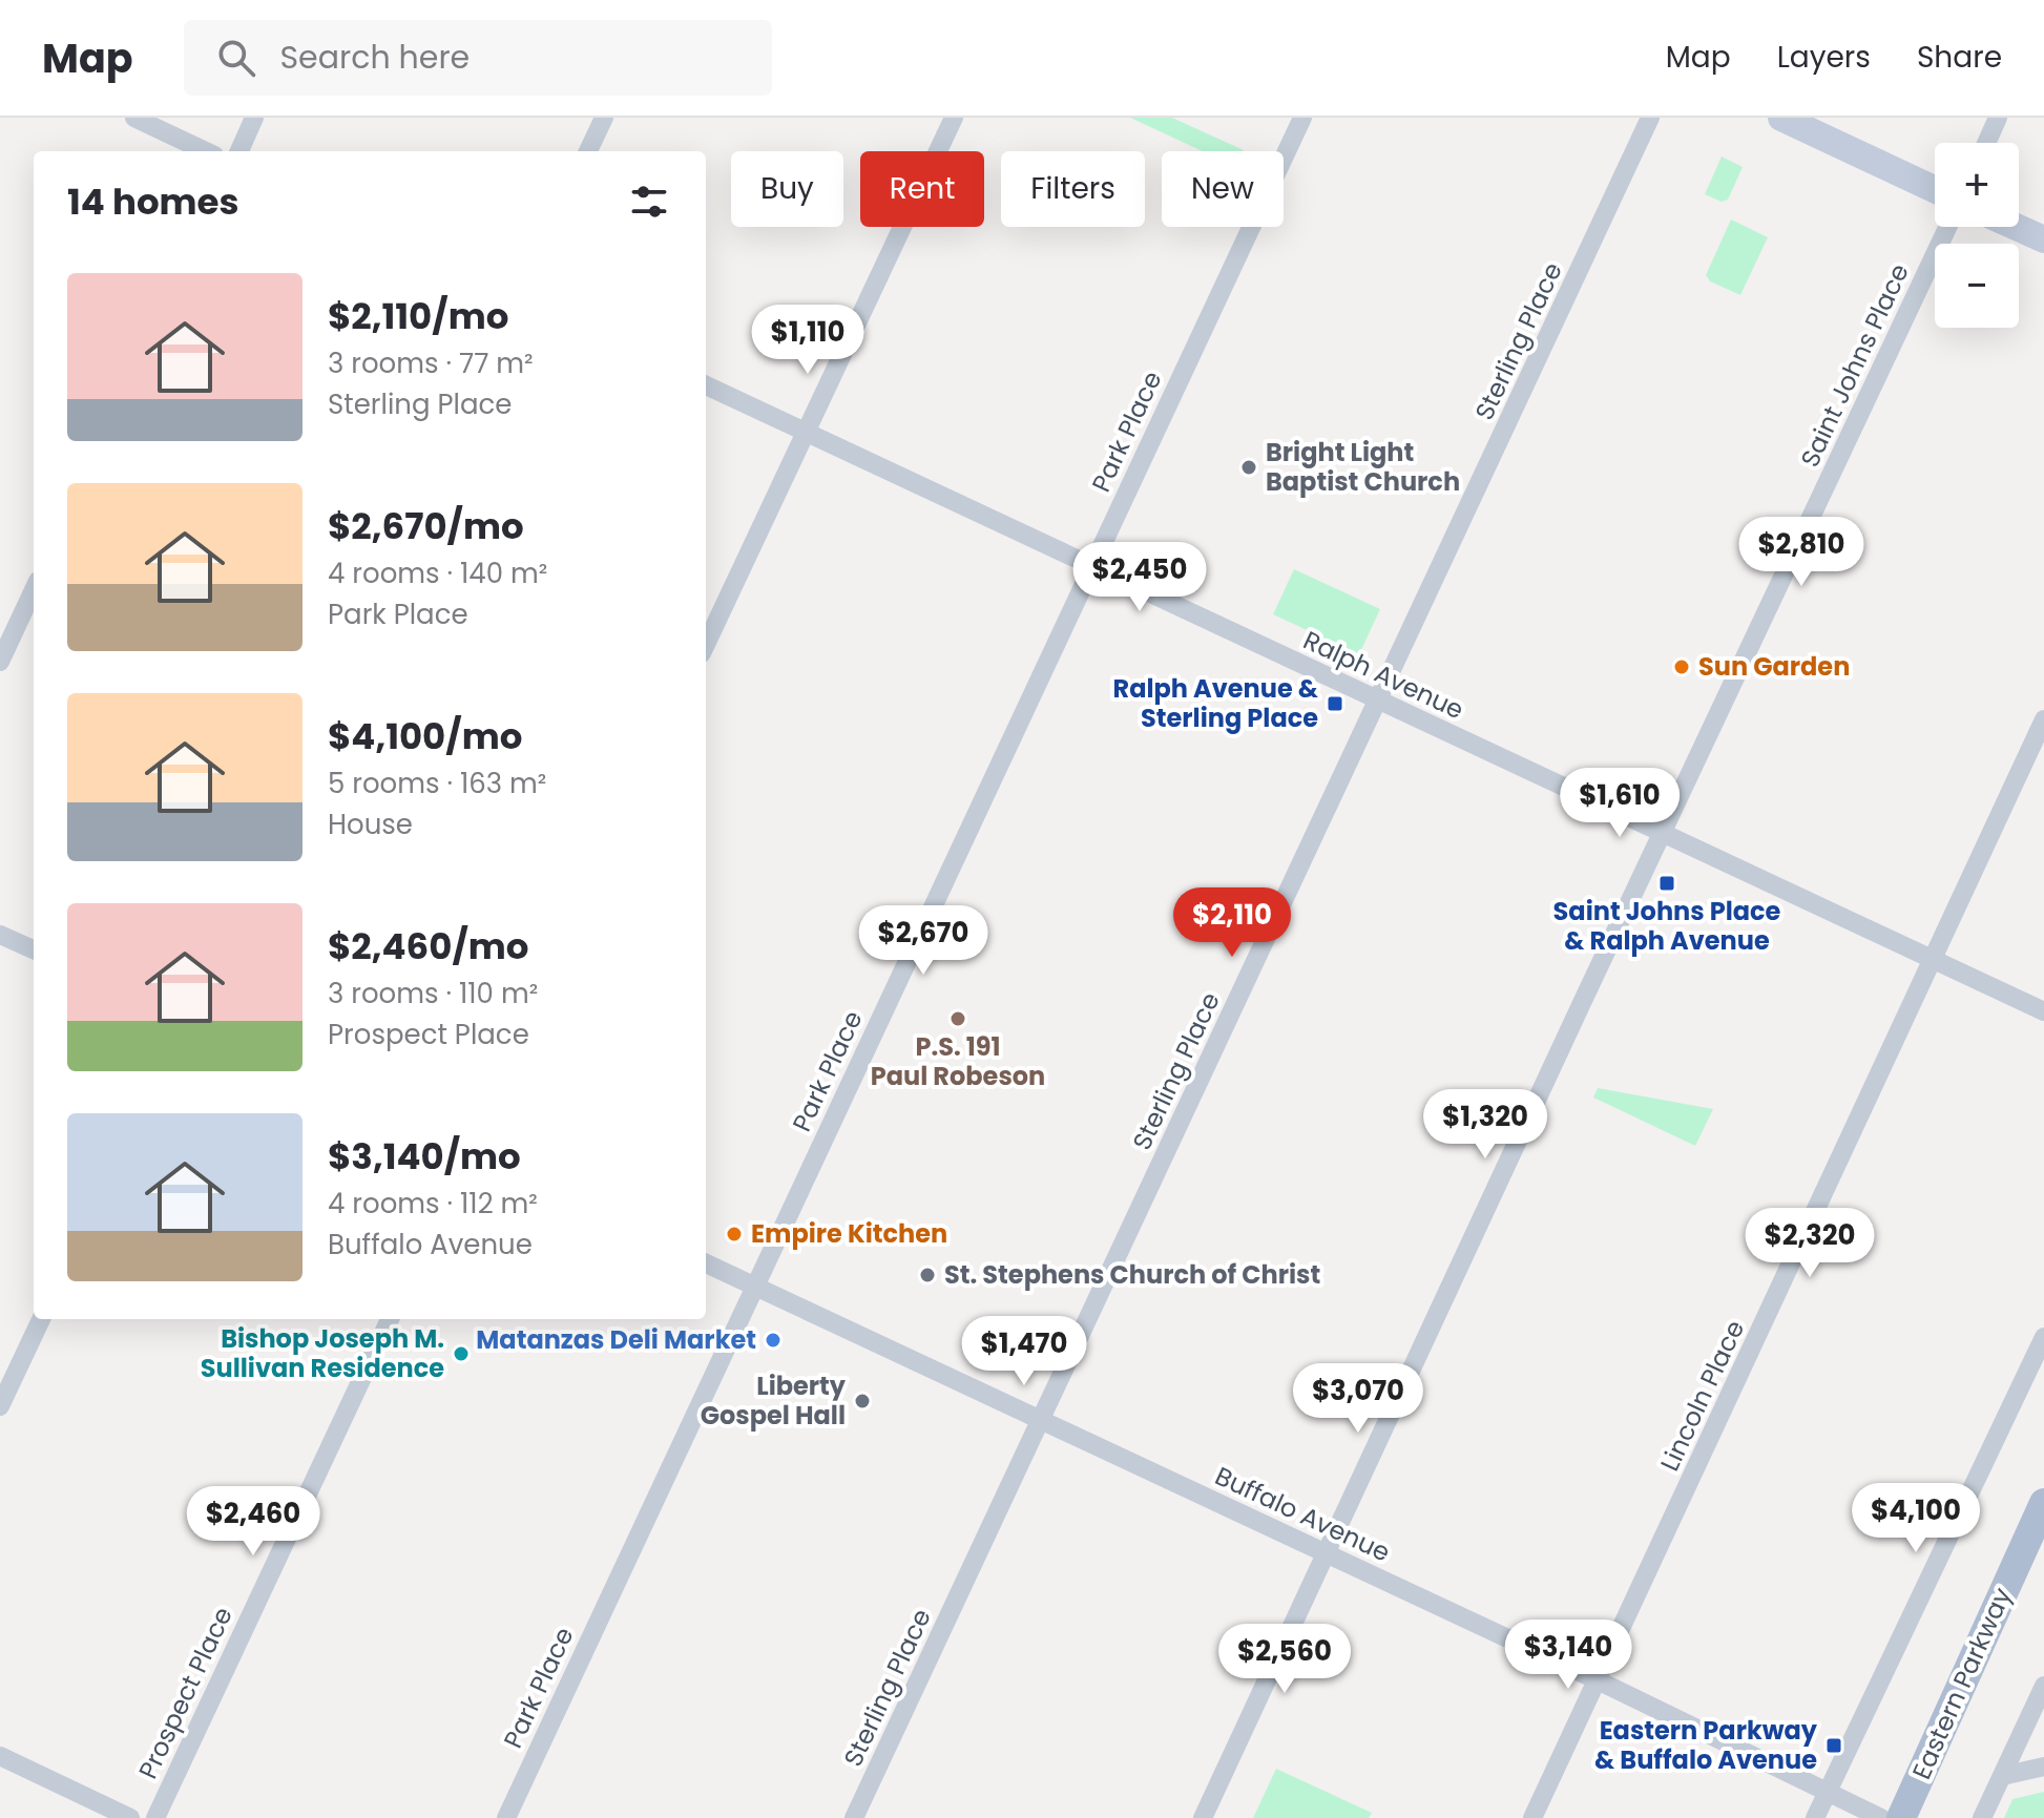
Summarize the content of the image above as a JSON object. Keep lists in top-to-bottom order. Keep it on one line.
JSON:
{"streets":{"main road":["Eastern Parkway"],"street":["Sterling Place","Saint Johns Place","Park Place","Ralph Avenue","Lincoln Place","Buffalo Avenue","Prospect Place"]},"crossings":[["Sterling Place","Ralph Avenue"],["Sterling Place","Buffalo Avenue"],["Saint Johns Place","Ralph Avenue"],["Saint Johns Place","Buffalo Avenue"],["Park Place","Ralph Avenue"],["Park Place","Buffalo Avenue"],["Ralph Avenue","Lincoln Place"],["Lincoln Place","Buffalo Avenue"]],"places":{"other":["Bright Light Baptist Church","Sun Garden","P.S. 191 Paul Robeson","Empire Kitchen","St. Stephens Church of Christ","Matanzas Deli Market","Bishop Joseph M. Sullivan Residence","Liberty Gospel Hall"],"transit":["Ralph Avenue & Sterling Place","Saint Johns Place & Ralph Avenue","Eastern Parkway & Buffalo Avenue"]},"page":{"header":"Map","search":"Search here","nav":["Map","Layers","Share"],"map_buttons":["+","−"],"chip":["Buy","Rent","Filters","New"],"heading":"14 homes","list":[{"name":"$2,110/mo","note":"3 rooms · 77 m² · Sterling Place"},{"name":"$2,670/mo","note":"4 rooms · 140 m² · Park Place"},{"name":"$4,100/mo","note":"5 rooms · 163 m² · House"},{"name":"$2,460/mo","note":"3 rooms · 110 m² · Prospect Place"},{"name":"$3,140/mo","note":"4 rooms · 112 m² · Buffalo Avenue"}],"price":["$1,110","$2,810","$2,450","$1,610","$2,110","$2,670","$1,320","$2,320","$1,470","$3,070","$4,100","$2,460","$3,140","$2,560"]}}
